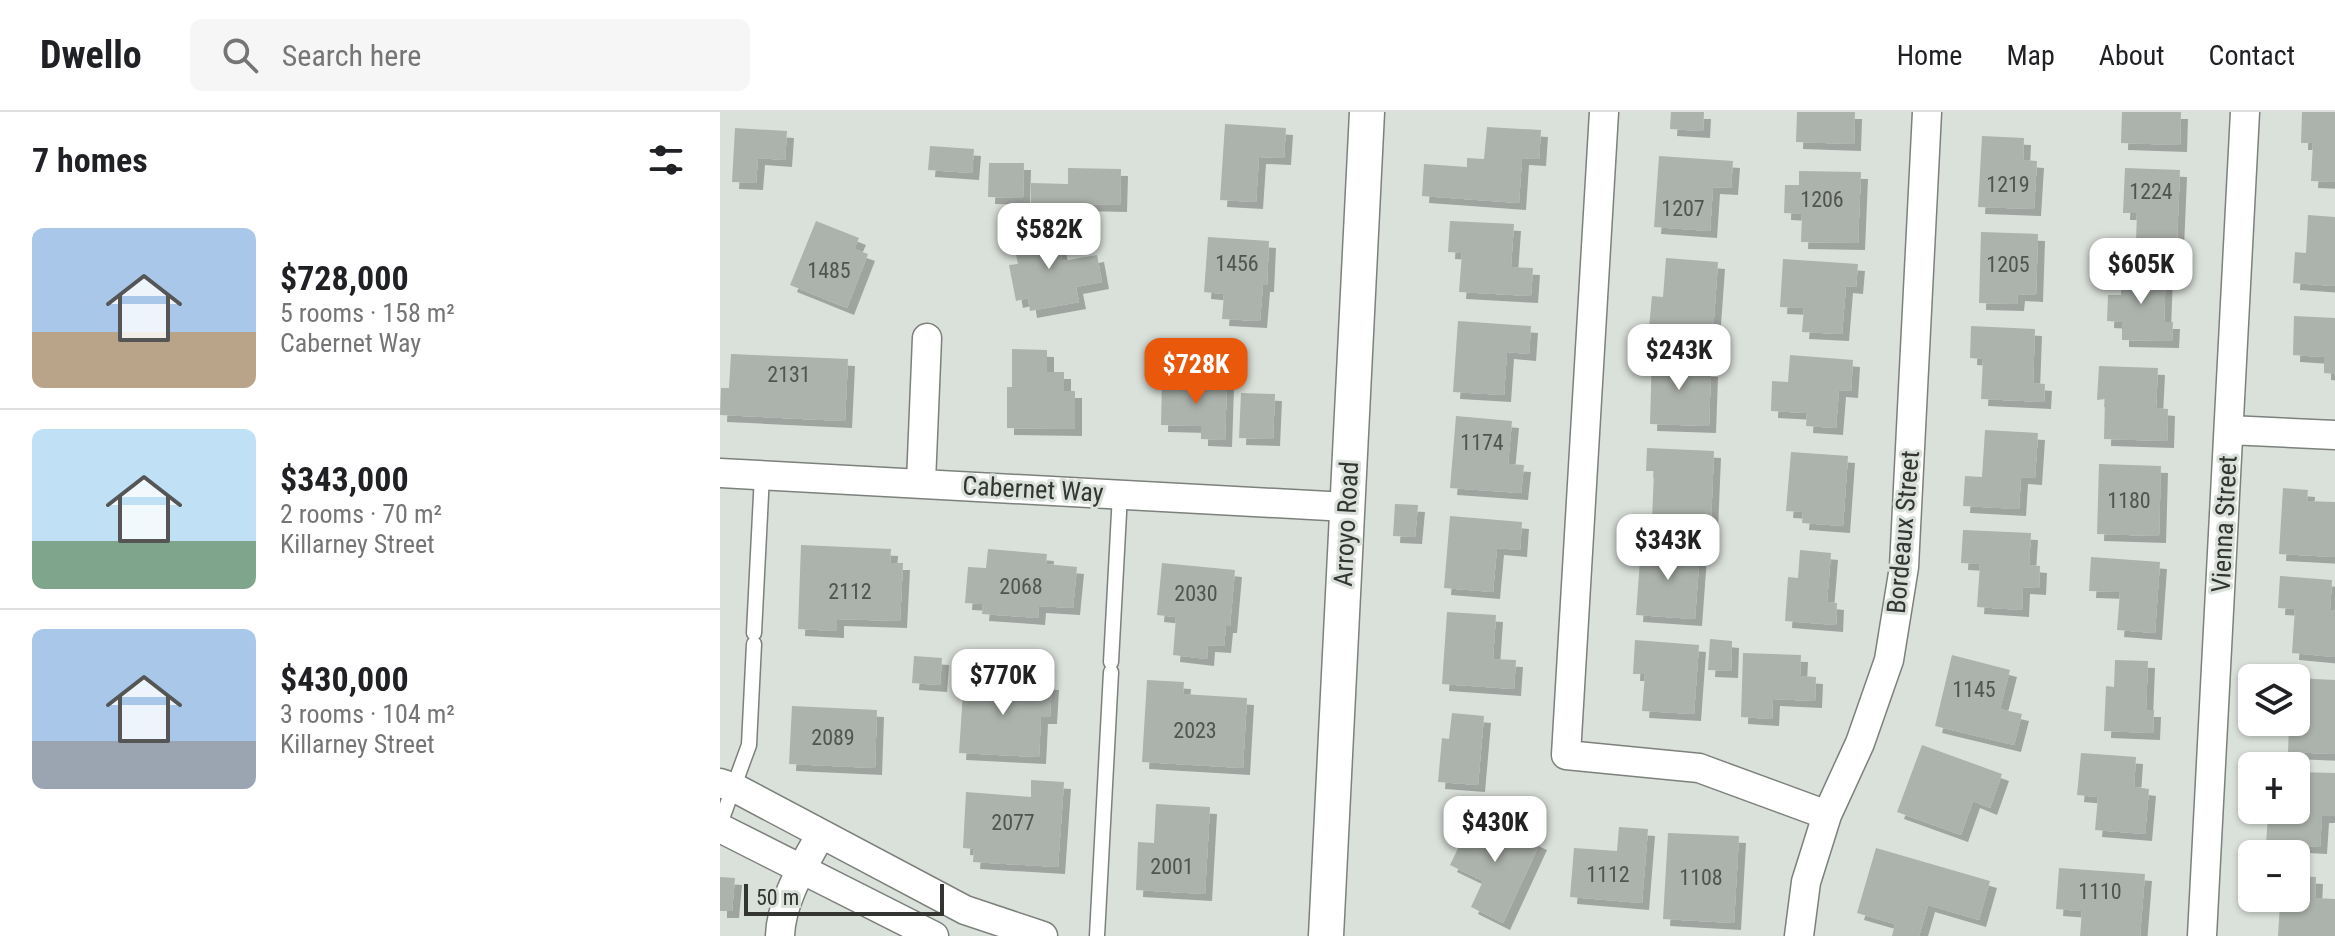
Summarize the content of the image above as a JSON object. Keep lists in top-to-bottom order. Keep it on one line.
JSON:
{"streets":{"street":["Cabernet Way","Arroyo Road","Vienna Street","Bordeaux Street"]},"crossings":[["Cabernet Way","Arroyo Road"]],"house_numbers":["1219","1224","1206","1207","1456","1205","1485","2131","1174","1180","2068","2112","2030","1145","2023","2089","2077","2001","1112","1108","1110"],"scale_bar":"50 m","page":{"header":"Dwello","search":"Search here","nav":["Home","Map","About","Contact"],"heading":"7 homes","price":["$582K","$605K","$243K","$728K","$343K","$770K","$430K"],"list":[{"name":"$728,000","note":"5 rooms · 158 m² · Cabernet Way"},{"name":"$343,000","note":"2 rooms · 70 m² · Killarney Street"},{"name":"$430,000","note":"3 rooms · 104 m² · Killarney Street"}],"map_buttons":["+","−"],"scale":"50 m"}}
